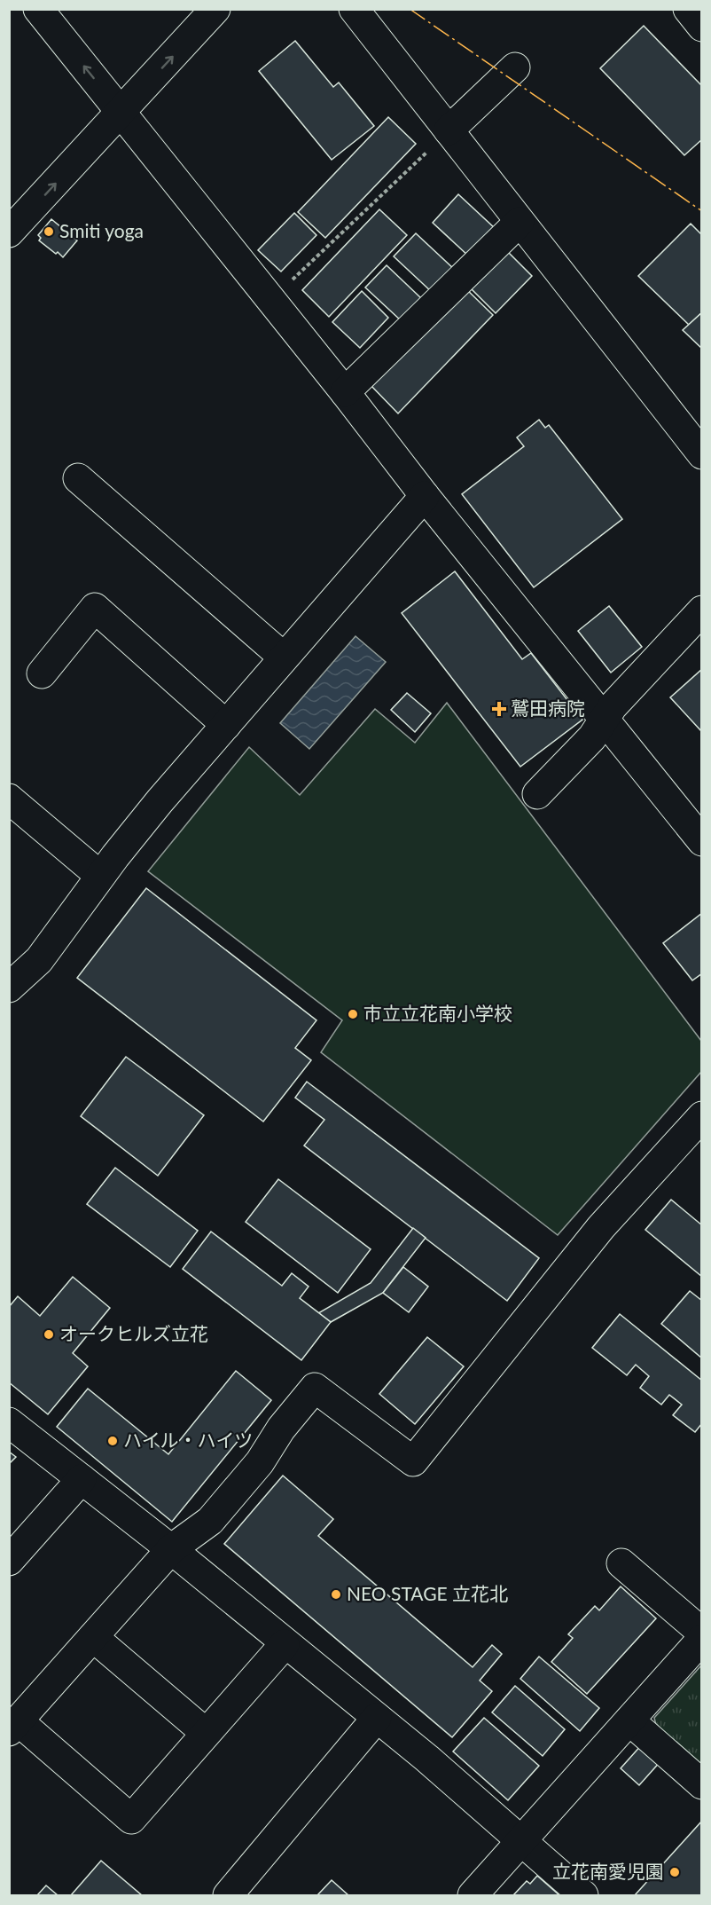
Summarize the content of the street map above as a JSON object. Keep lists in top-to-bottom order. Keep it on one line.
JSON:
{"places":{"other":["Smiti yoga","市立立花南小学校","オークヒルズ立花","ハイル・ハイツ","NEO STAGE 立花北","立花南愛児園"],"health":["鷲田病院"]}}
